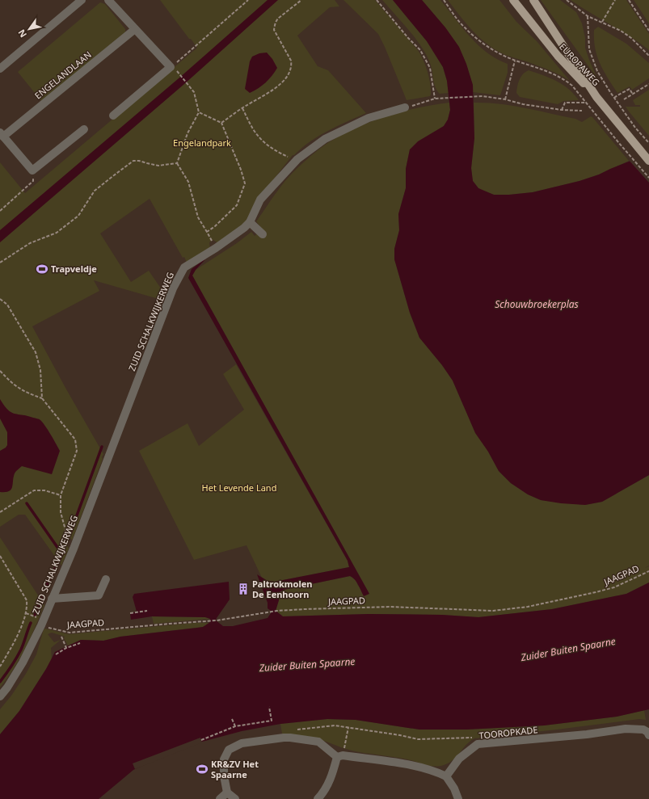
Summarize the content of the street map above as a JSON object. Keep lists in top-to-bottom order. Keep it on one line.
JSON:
{"streets":{"main road":["EUROPAWEG"],"street":["ENGELANDLAAN","ZUID SCHALKWIJKERWEG","TOOROPKADE"],"path":["JAAGPAD"]},"crossings":[["ZUID SCHALKWIJKERWEG","JAAGPAD"]],"water":["Schouwbroekerplas","Zuider Buiten Spaarne"],"parks":["Engelandpark","Het Levende Land"],"places":{"sports":["Trapveldje","KR&ZV Het Spaarne"],"building":["Paltrokmolen De Eenhoorn"]},"north":"bottom left"}
